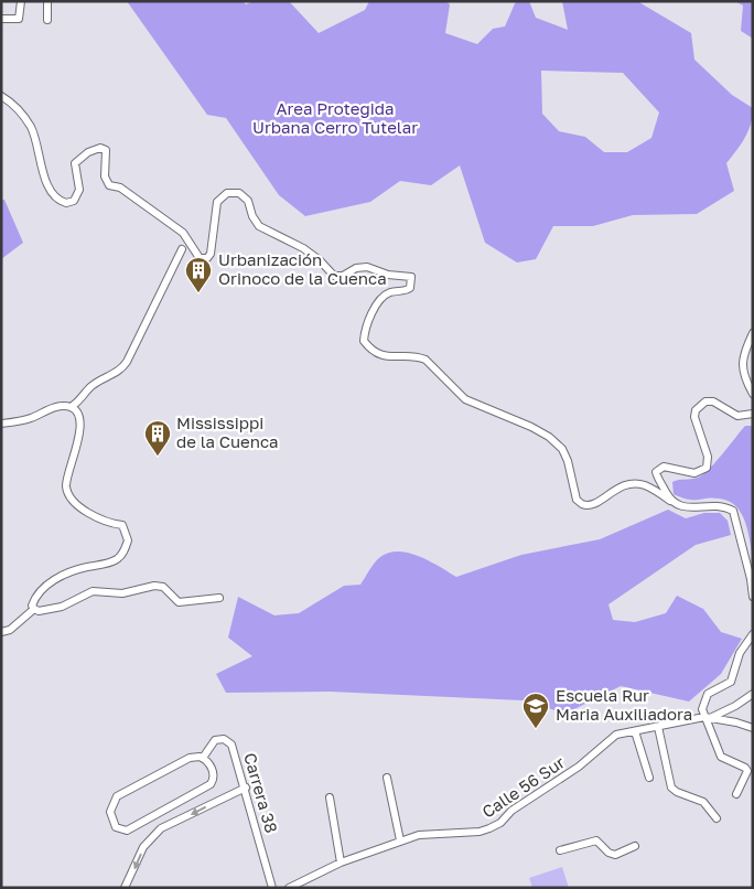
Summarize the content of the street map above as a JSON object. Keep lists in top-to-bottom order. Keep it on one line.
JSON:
{"streets":{"street":["Calle 56 Sur","Carrera 38"]},"parks":["Area Protegida Urbana Cerro Tutelar"],"places":{"building":["Urbanización Orinoco de la Cuenca","Mississippi de la Cuenca"],"school or university":["Escuela Rur Maria Auxiliadora"]}}
